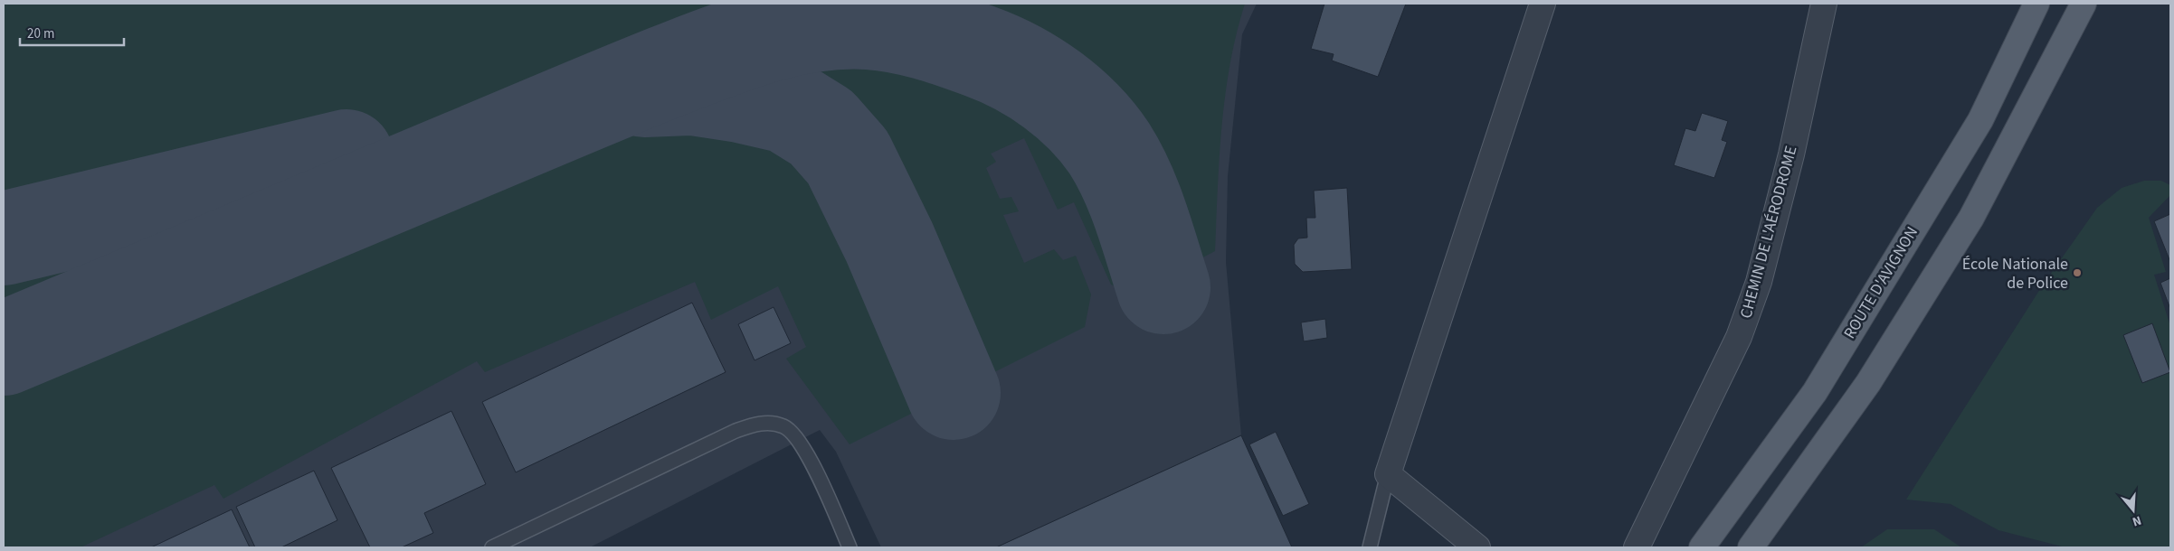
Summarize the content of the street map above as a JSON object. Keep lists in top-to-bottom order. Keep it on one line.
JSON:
{"streets":{"main road":["ROUTE D'AVIGNON"],"street":["CHEMIN DE L'AÉRODROME"]},"places":["École Nationale de Police"],"scale_bar":"20 m","north":"bottom"}
